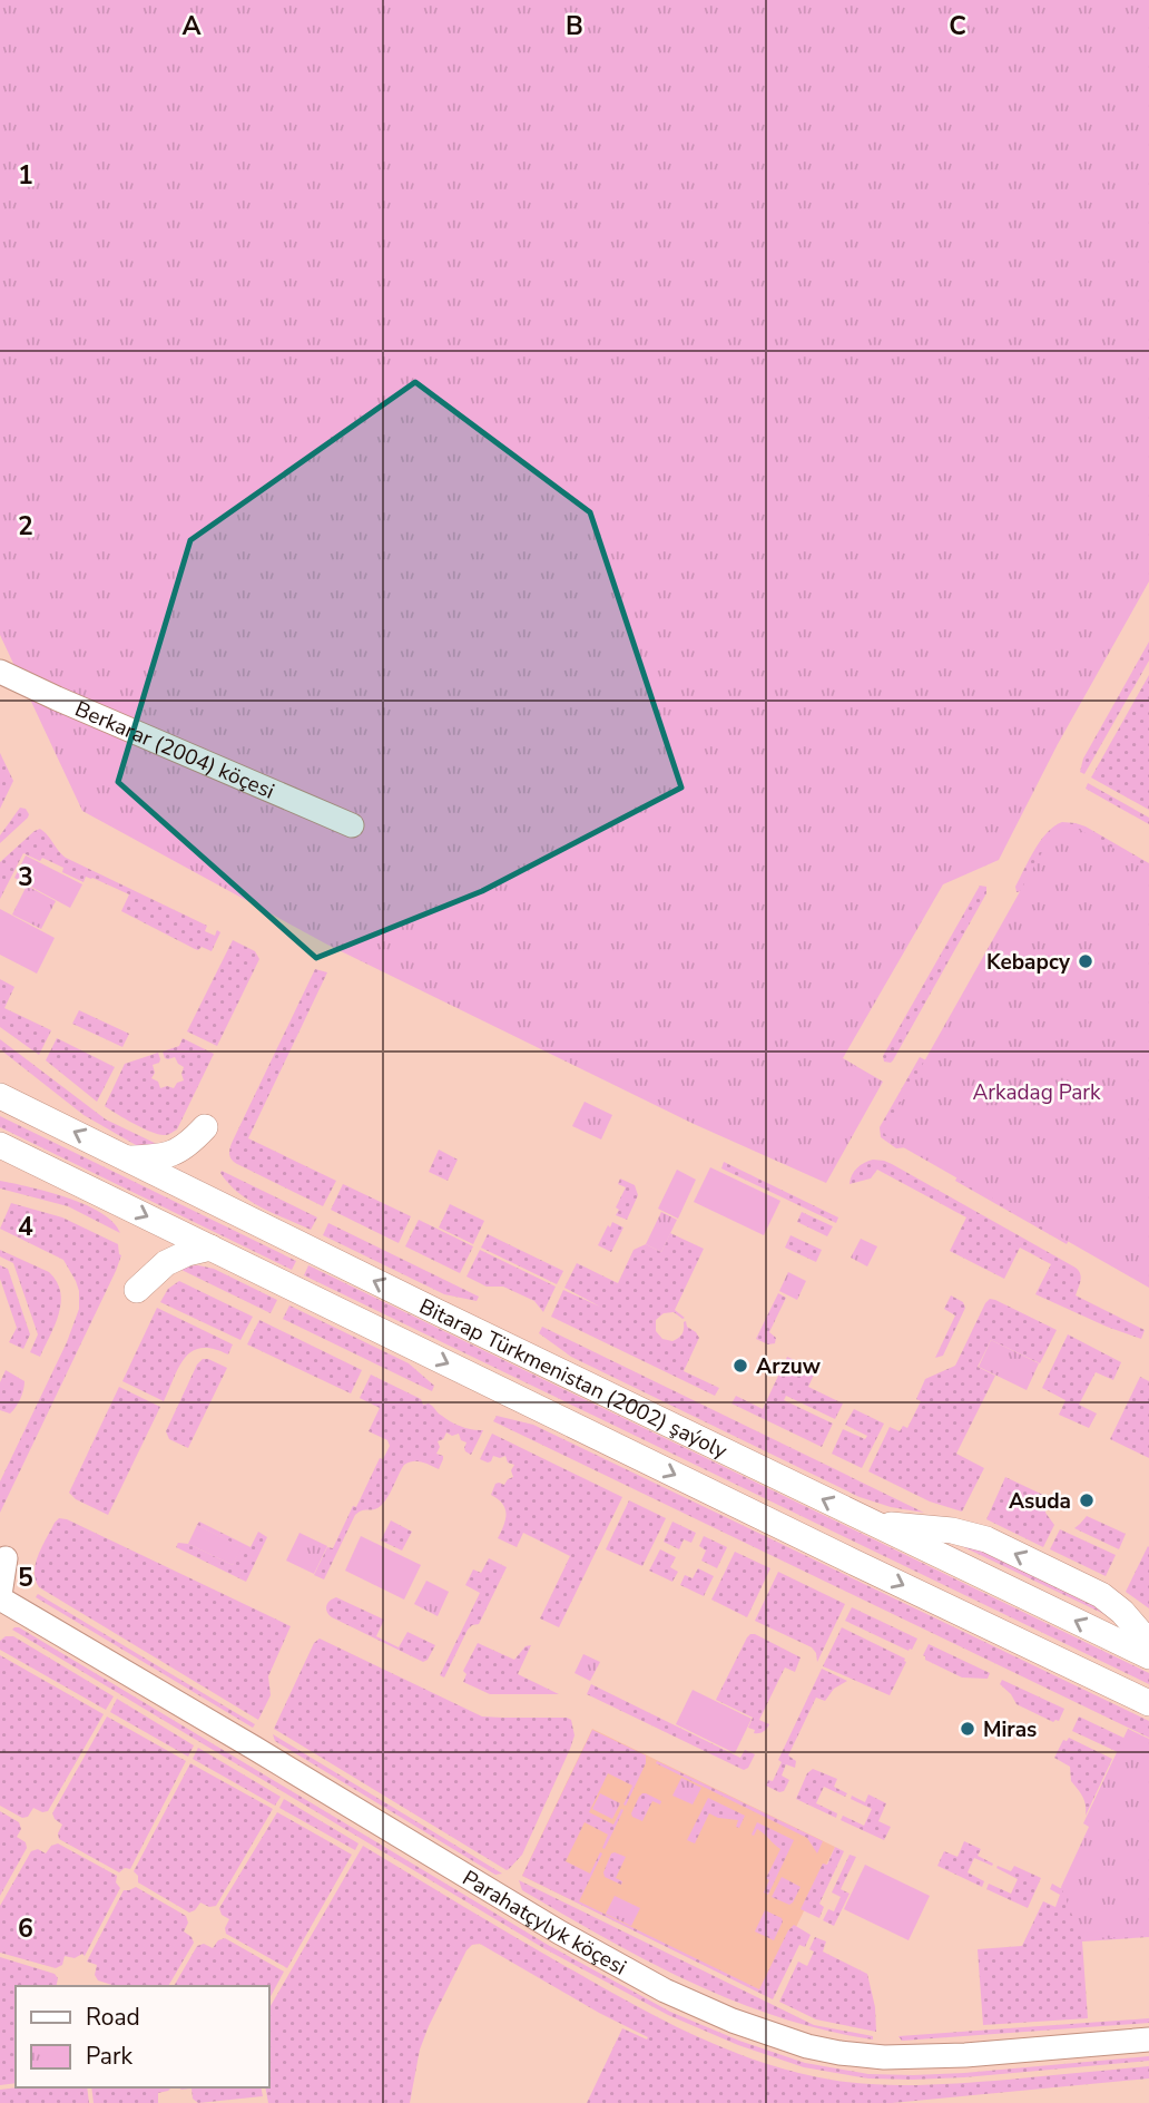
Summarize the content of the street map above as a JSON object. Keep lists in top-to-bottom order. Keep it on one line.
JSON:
{"streets":{"main road":["Bitarap Türkmenistan (2002) şaýoly"],"street":["Berkarar (2004) köçesi","Parahatçylyk köçesi"]},"parks":["Arkadag Park"],"places":["Kebapcy","Arzuw","Asuda","Miras"],"legend":["Road","Park"],"grid":{"columns":["A","B","C"],"rows":["1","2","3","4","5","6"]}}
